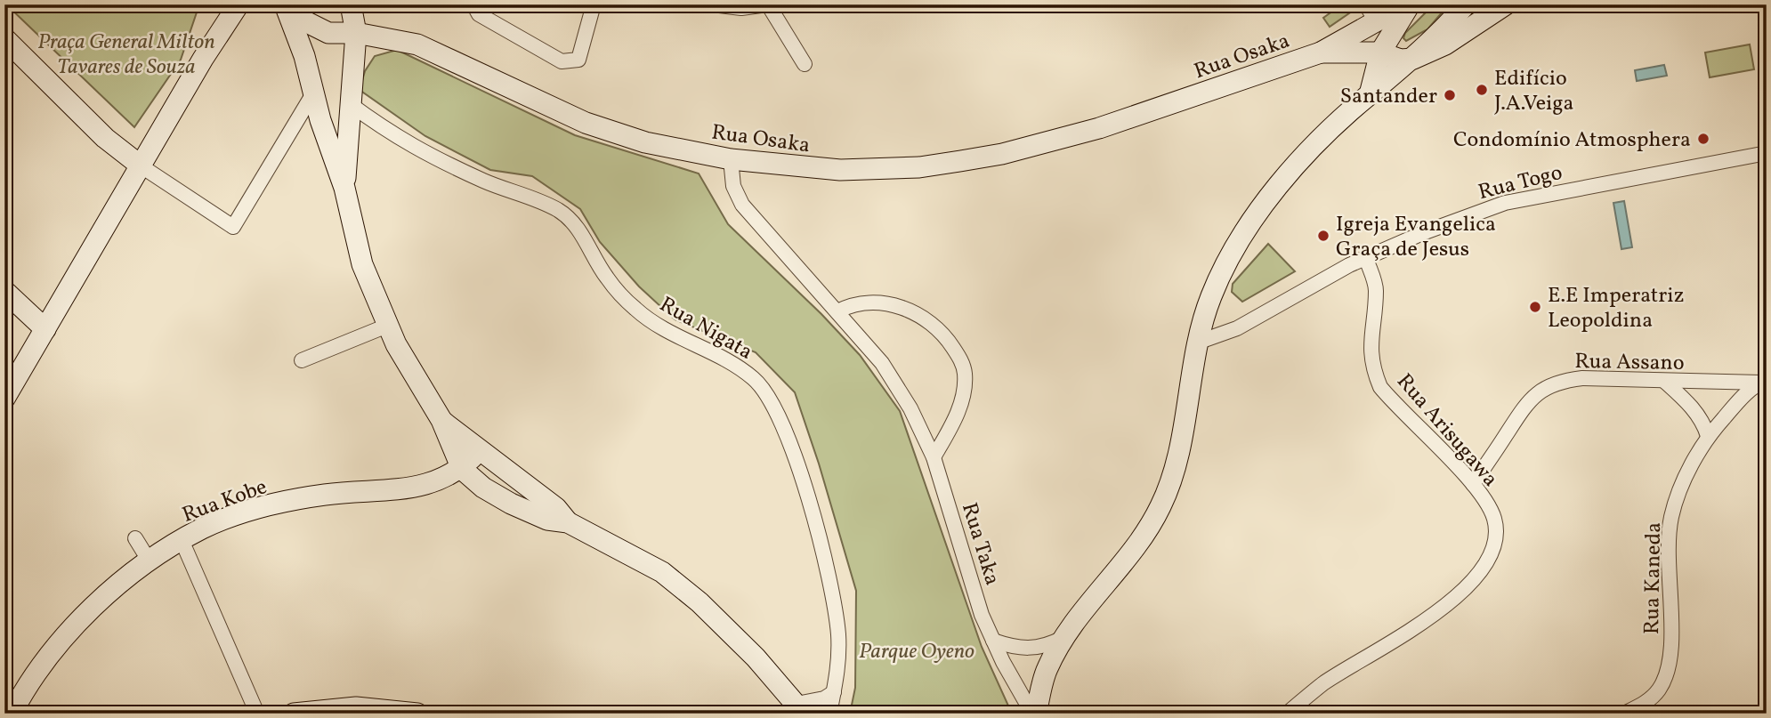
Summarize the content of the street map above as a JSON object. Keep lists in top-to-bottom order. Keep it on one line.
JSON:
{"streets":{"main road":["Rua Osaka","Rua Kobe"],"street":["Rua Togo","Rua Nigata","Rua Assano","Rua Arisugawa","Rua Taka","Rua Kaneda"]},"crossings":[["Rua Osaka","Rua Taka"],["Rua Togo","Rua Arisugawa"],["Rua Assano","Rua Arisugawa"],["Rua Assano","Rua Kaneda"]],"parks":["Praça General Milton Tavares de Souza","Parque Oyeno"],"places":["Edifício J.A.Veiga","Santander","Condomínio Atmosphera","Igreja Evangelica Graça de Jesus","E.E Imperatriz Leopoldina"]}
